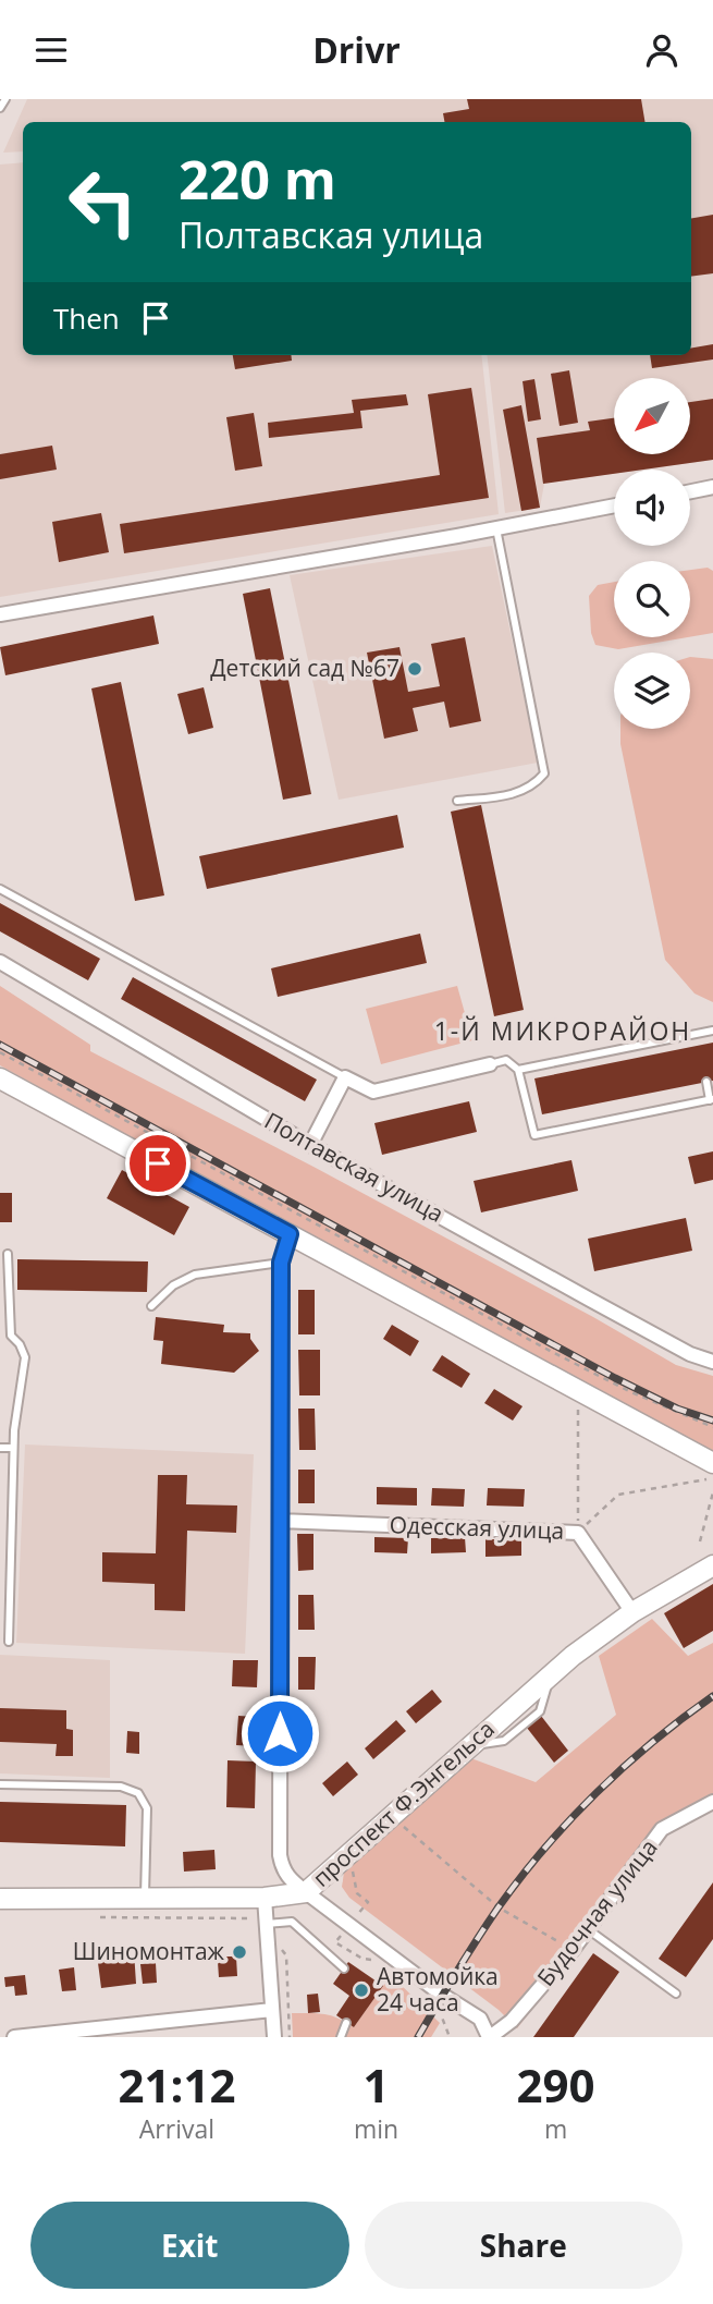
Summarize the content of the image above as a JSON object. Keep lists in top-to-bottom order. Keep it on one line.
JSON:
{"streets":{"street":["Полтавская улица","Одесская улица","проспект Ф.Энгельса","Будочная улица"]},"crossings":[["Одесская улица","проспект Ф.Энгельса"]],"districts":["1-Й МИКРОРАЙОН"],"places":["Детский сад №67","Шиномонтаж","Автомойка 24 часа"],"north":"bottom left","page":{"header":"Drivr","turn":["220 m","Полтавская улица"],"then":"Then","eta":["21:12","Arrival","1","min","290","m"],"buttons":["Exit","Share"]}}
